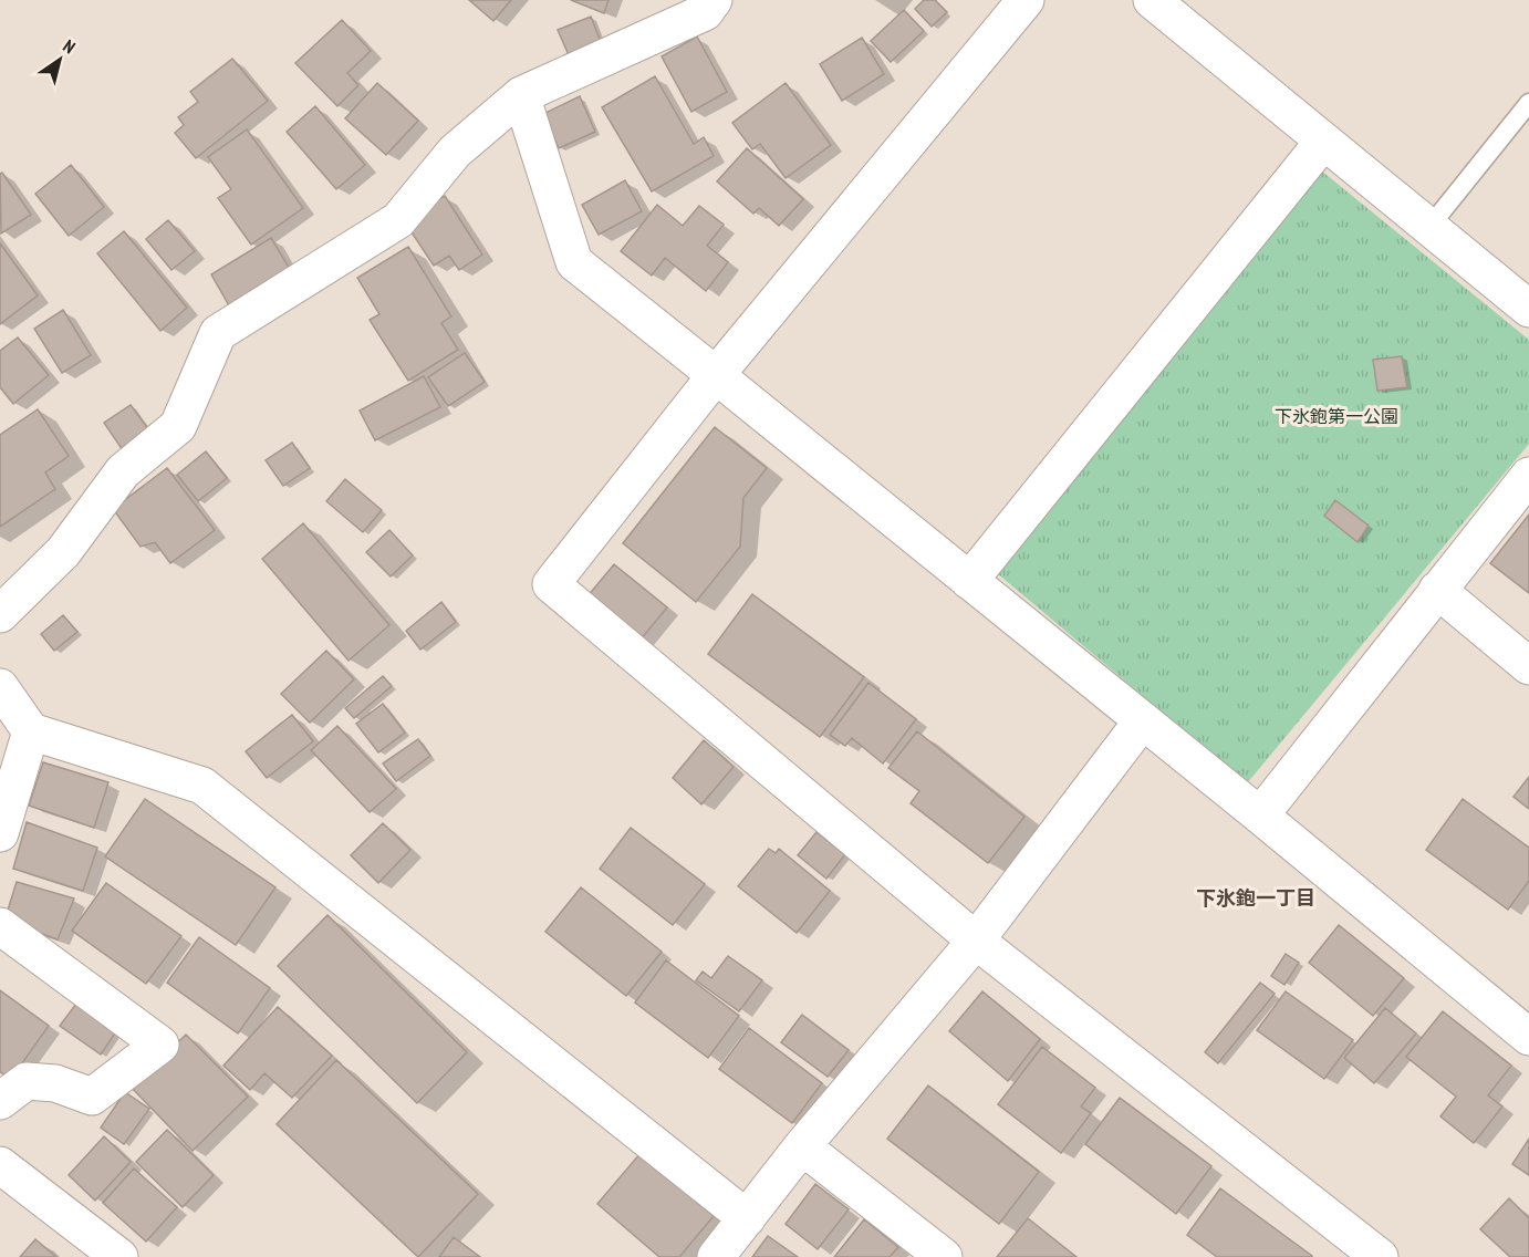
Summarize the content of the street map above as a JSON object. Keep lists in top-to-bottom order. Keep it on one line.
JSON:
{"districts":["下氷鉋一丁目"],"parks":["下氷鉋第一公園"],"north":"top right"}
